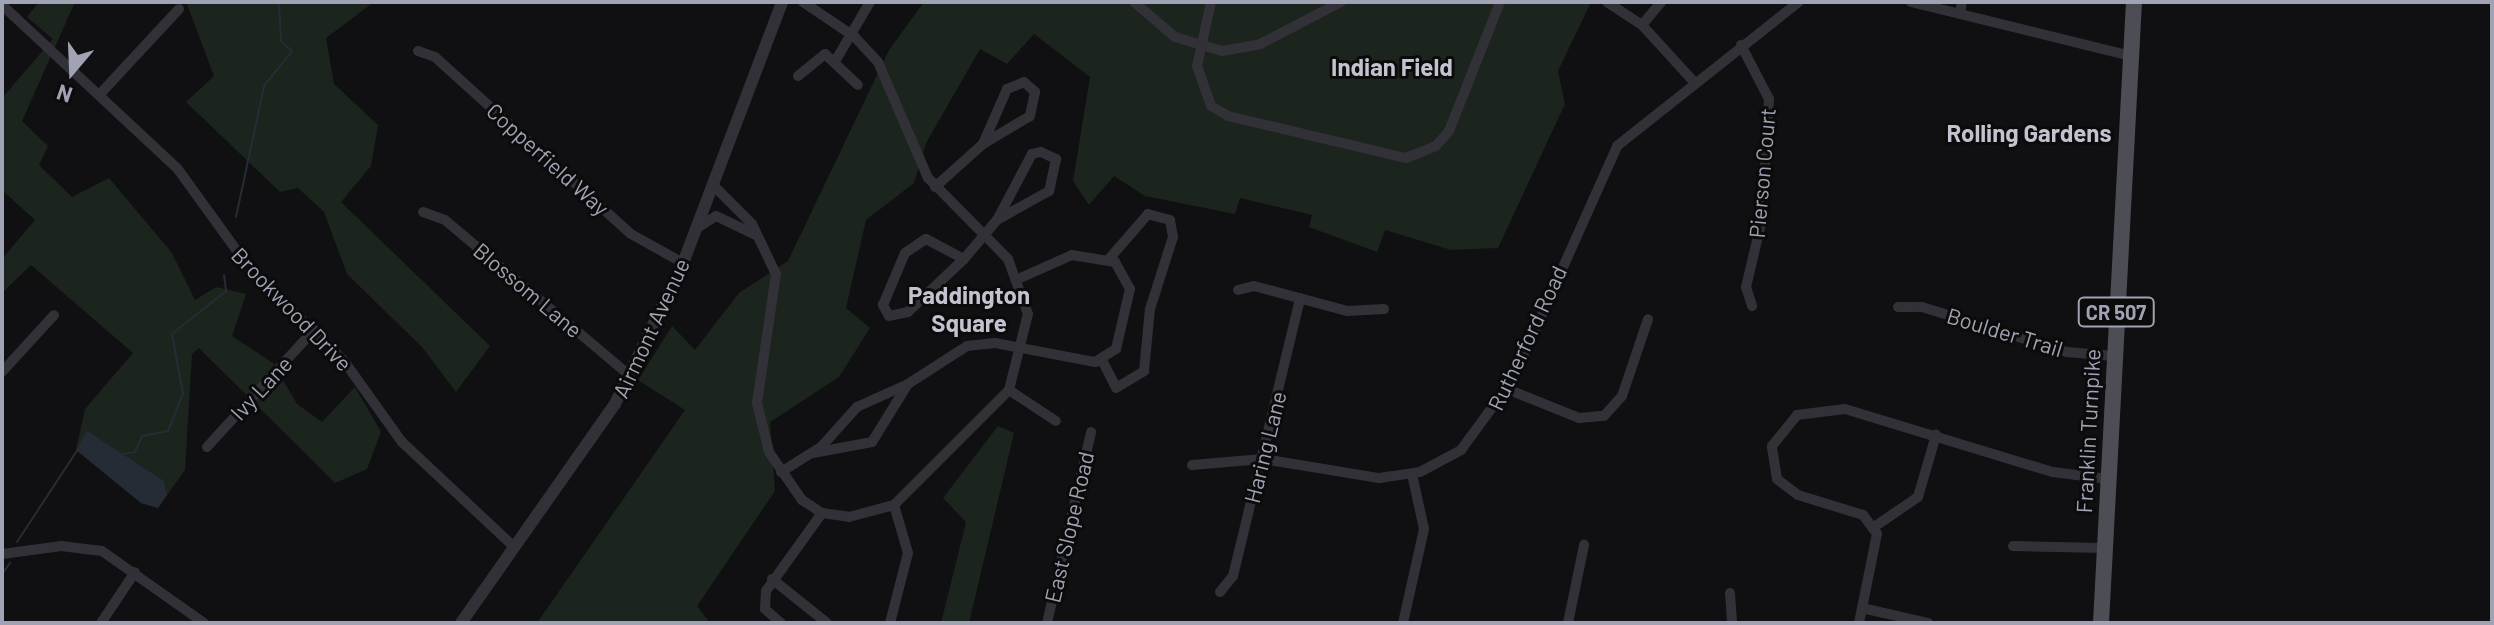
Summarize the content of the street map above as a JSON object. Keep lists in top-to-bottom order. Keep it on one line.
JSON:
{"streets":{"main road":["CR 507","Franklin Turnpike"],"street":["Copperfield Way","Pierson Court","Blossom Lane","Brookwood Drive","Airmont Avenue","Boulder Trail","Rutherford Road","Ivy Lane","Haring Lane","East Slope Road"]},"crossings":[["Copperfield Way","Airmont Avenue"],["Pierson Court","Rutherford Road"],["Blossom Lane","Airmont Avenue"],["Brookwood Drive","Airmont Avenue"],["Brookwood Drive","Ivy Lane"],["Boulder Trail","Franklin Turnpike"],["Rutherford Road","Haring Lane"]],"districts":["Indian Field","Rolling Gardens","Paddington Square"],"north":"bottom"}
